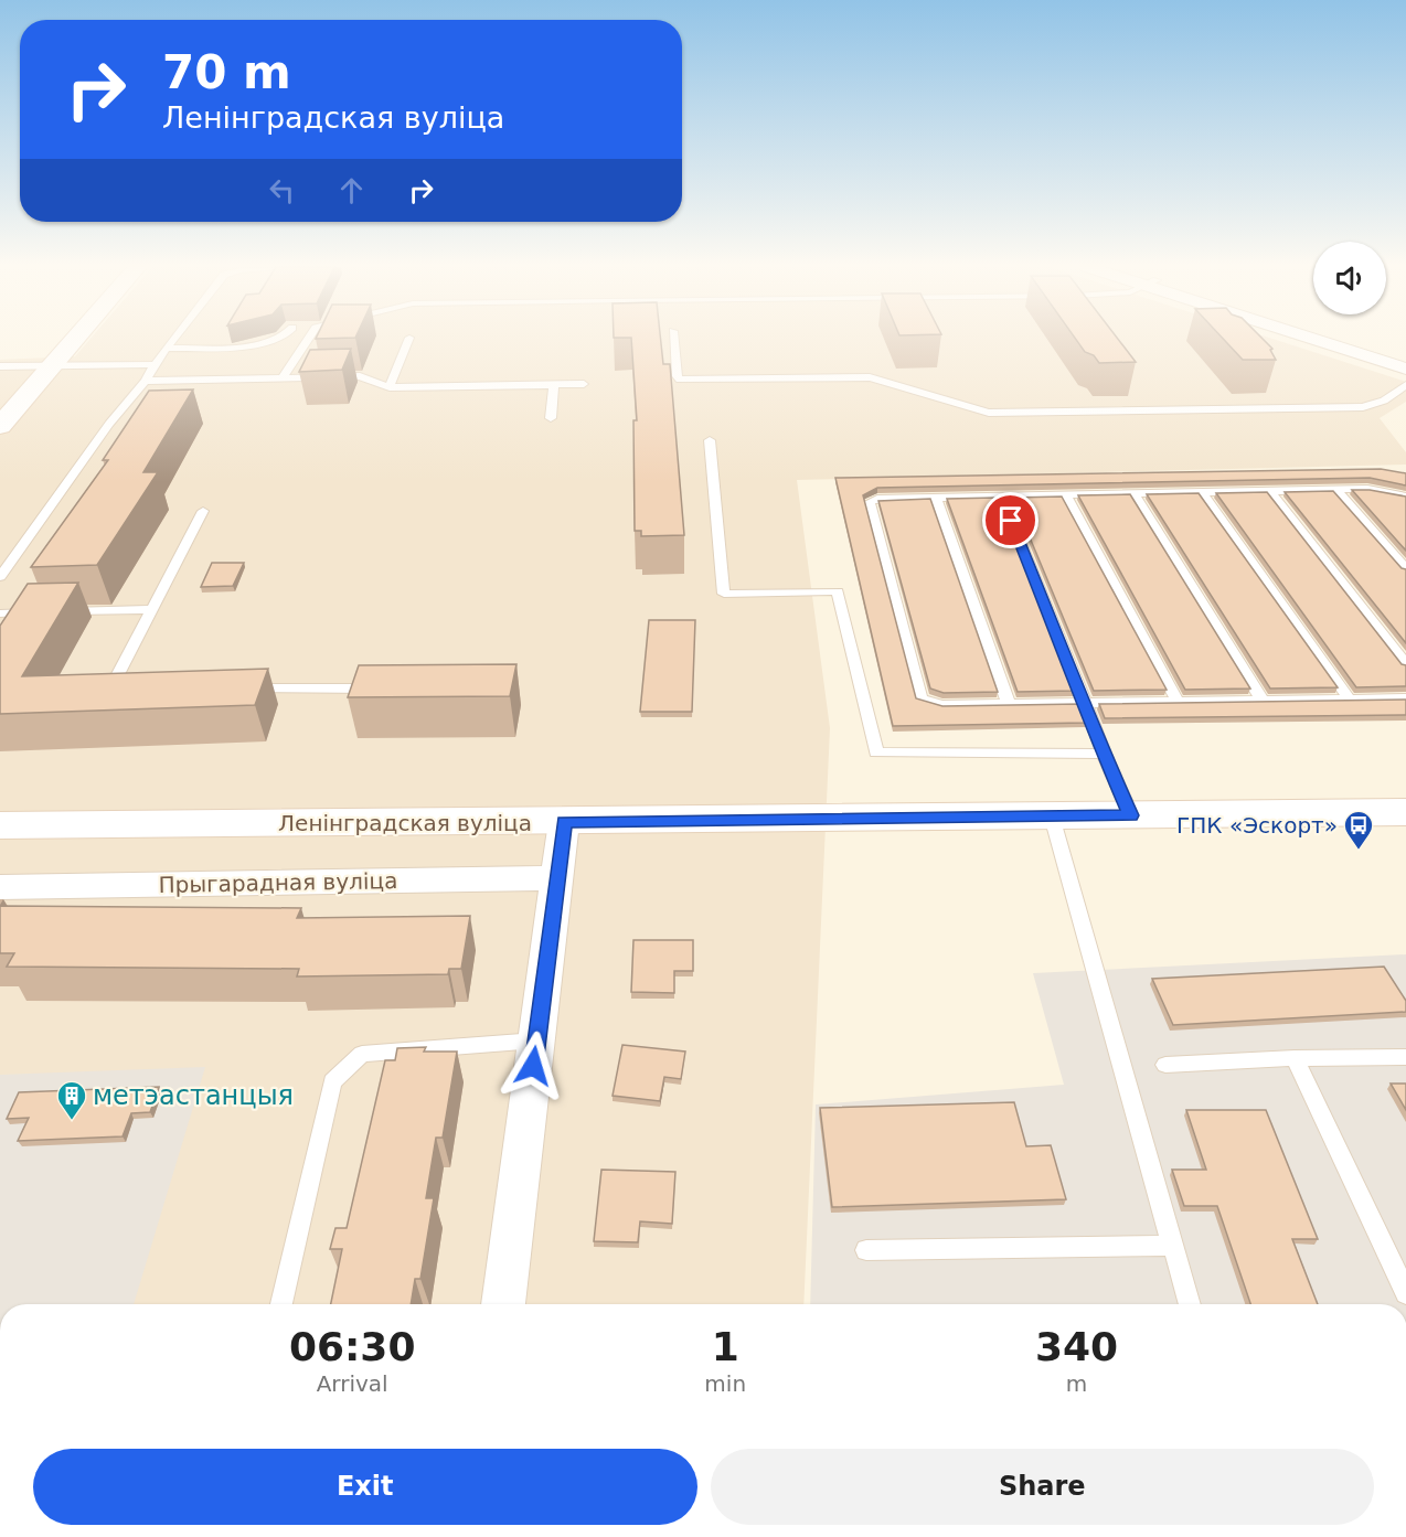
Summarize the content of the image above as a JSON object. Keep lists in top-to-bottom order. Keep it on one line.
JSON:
{"streets":{"main road":["Ленінградская вуліца"],"street":["Прыгарадная вуліца"]},"places":{"bus stop":["ГПК «Эскорт»"],"building":["метэастанцыя"]},"page":{"turn":["70 m","Ленінградская вуліца"],"eta":["06:30","Arrival","1","min","340","m"],"buttons":["Exit","Share"]}}
